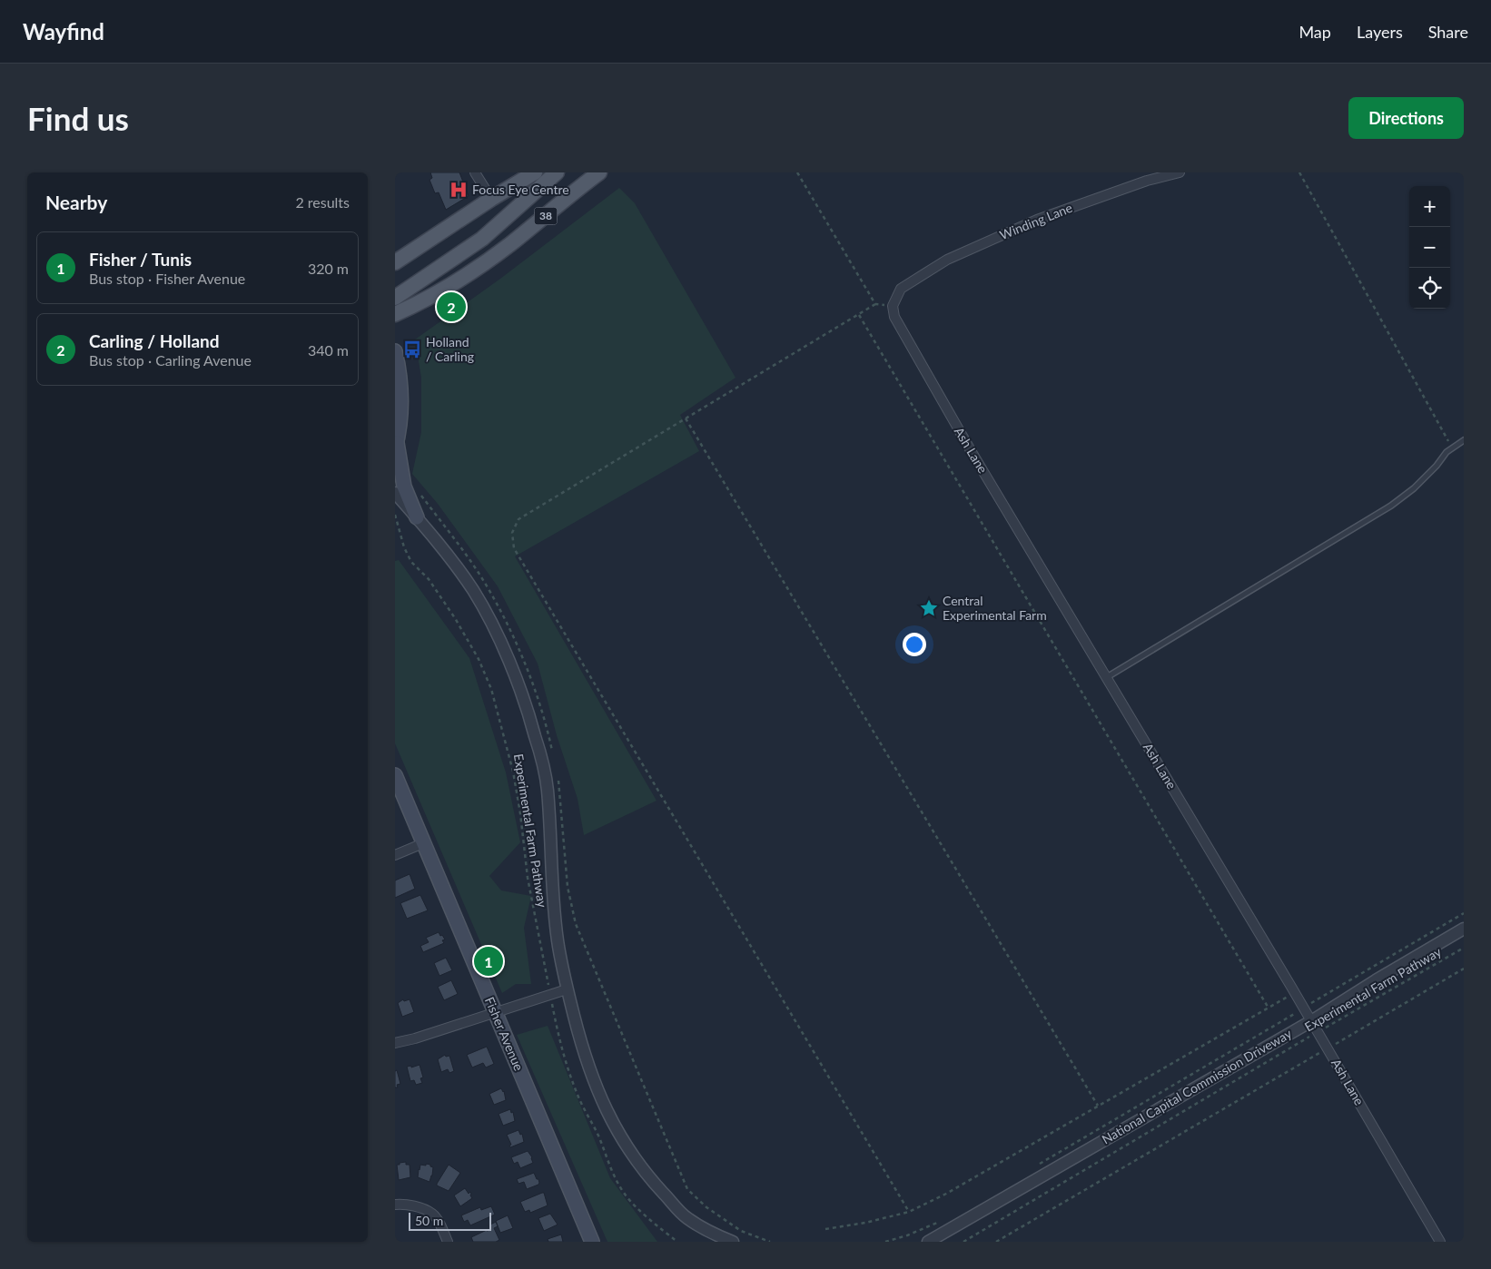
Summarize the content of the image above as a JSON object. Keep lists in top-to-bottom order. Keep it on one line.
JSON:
{"streets":{"main road":["38","Fisher Avenue"],"street":["Winding Lane","Ash Lane","National Capital Commission Driveway"],"path":["Experimental Farm Pathway"]},"crossings":[["Winding Lane","Ash Lane"],["Ash Lane","Experimental Farm Pathway"],["Ash Lane","National Capital Commission Driveway"]],"places":{"hospital":["Focus Eye Centre"],"bus stop":["Holland / Carling"],"place":["Central Experimental Farm"]},"scale_bar":"50 m","page":{"header":"Wayfind","nav":["Map","Layers","Share"],"buttons":"Directions","title":"Find us","heading":["Nearby","2 results"],"map_buttons":["+","−"],"list":[{"mark":"1","name":"Fisher / Tunis","note":"Bus stop · Fisher Avenue","value":"320 m"},{"mark":"2","name":"Carling / Holland","note":"Bus stop · Carling Avenue","value":"340 m"}],"pins":["2","1"],"scale":"50 m"}}
